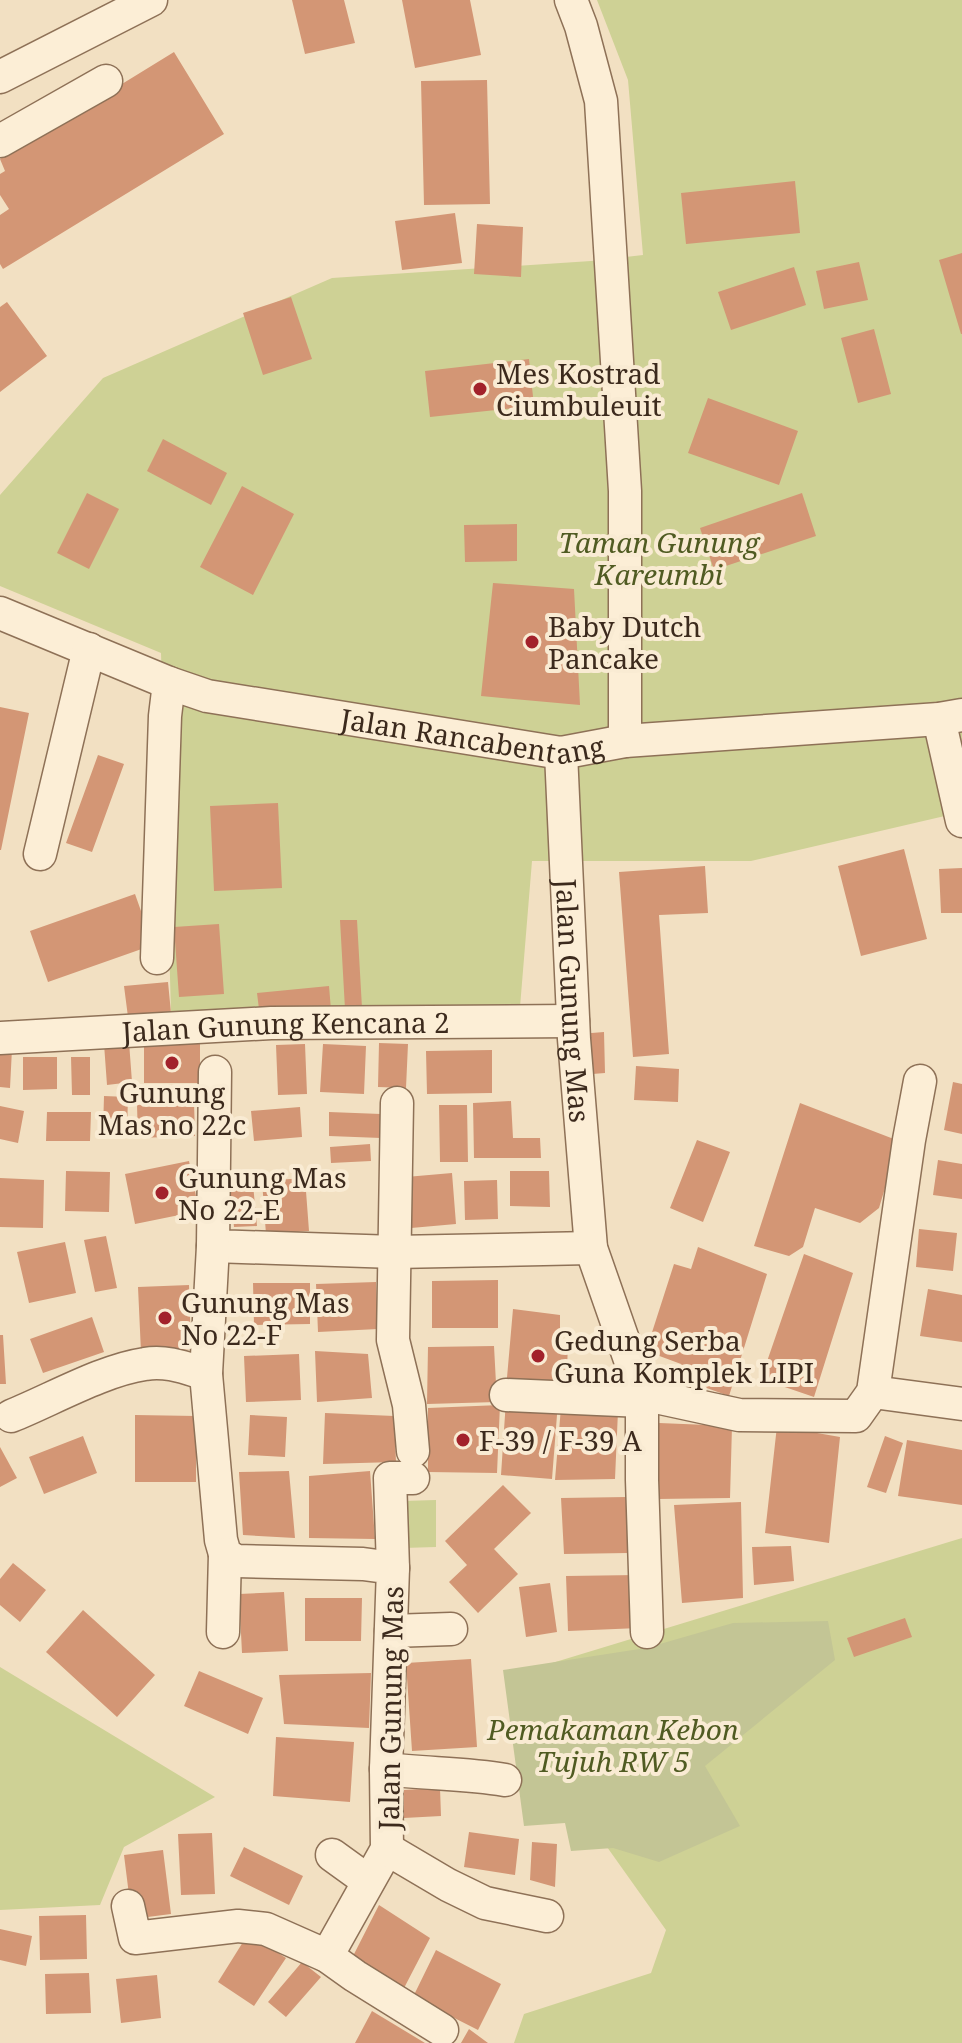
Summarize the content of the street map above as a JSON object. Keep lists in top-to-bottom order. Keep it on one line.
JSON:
{"streets":{"street":["Jalan Rancabentang","Jalan Gunung Mas","Jalan Gunung Kencana 2"]},"crossings":[["Jalan Rancabentang","Jalan Gunung Mas"],["Jalan Gunung Mas","Jalan Gunung Kencana 2"]],"parks":["Taman Gunung Kareumbi","Pemakaman Kebon Tujuh RW 5"],"places":["Mes Kostrad Ciumbuleuit","Baby Dutch Pancake","Gunung Mas no 22c","Gunung Mas No 22-E","Gunung Mas No 22-F","Gedung Serba Guna Komplek LIPI","F-39 / F-39 A"]}
